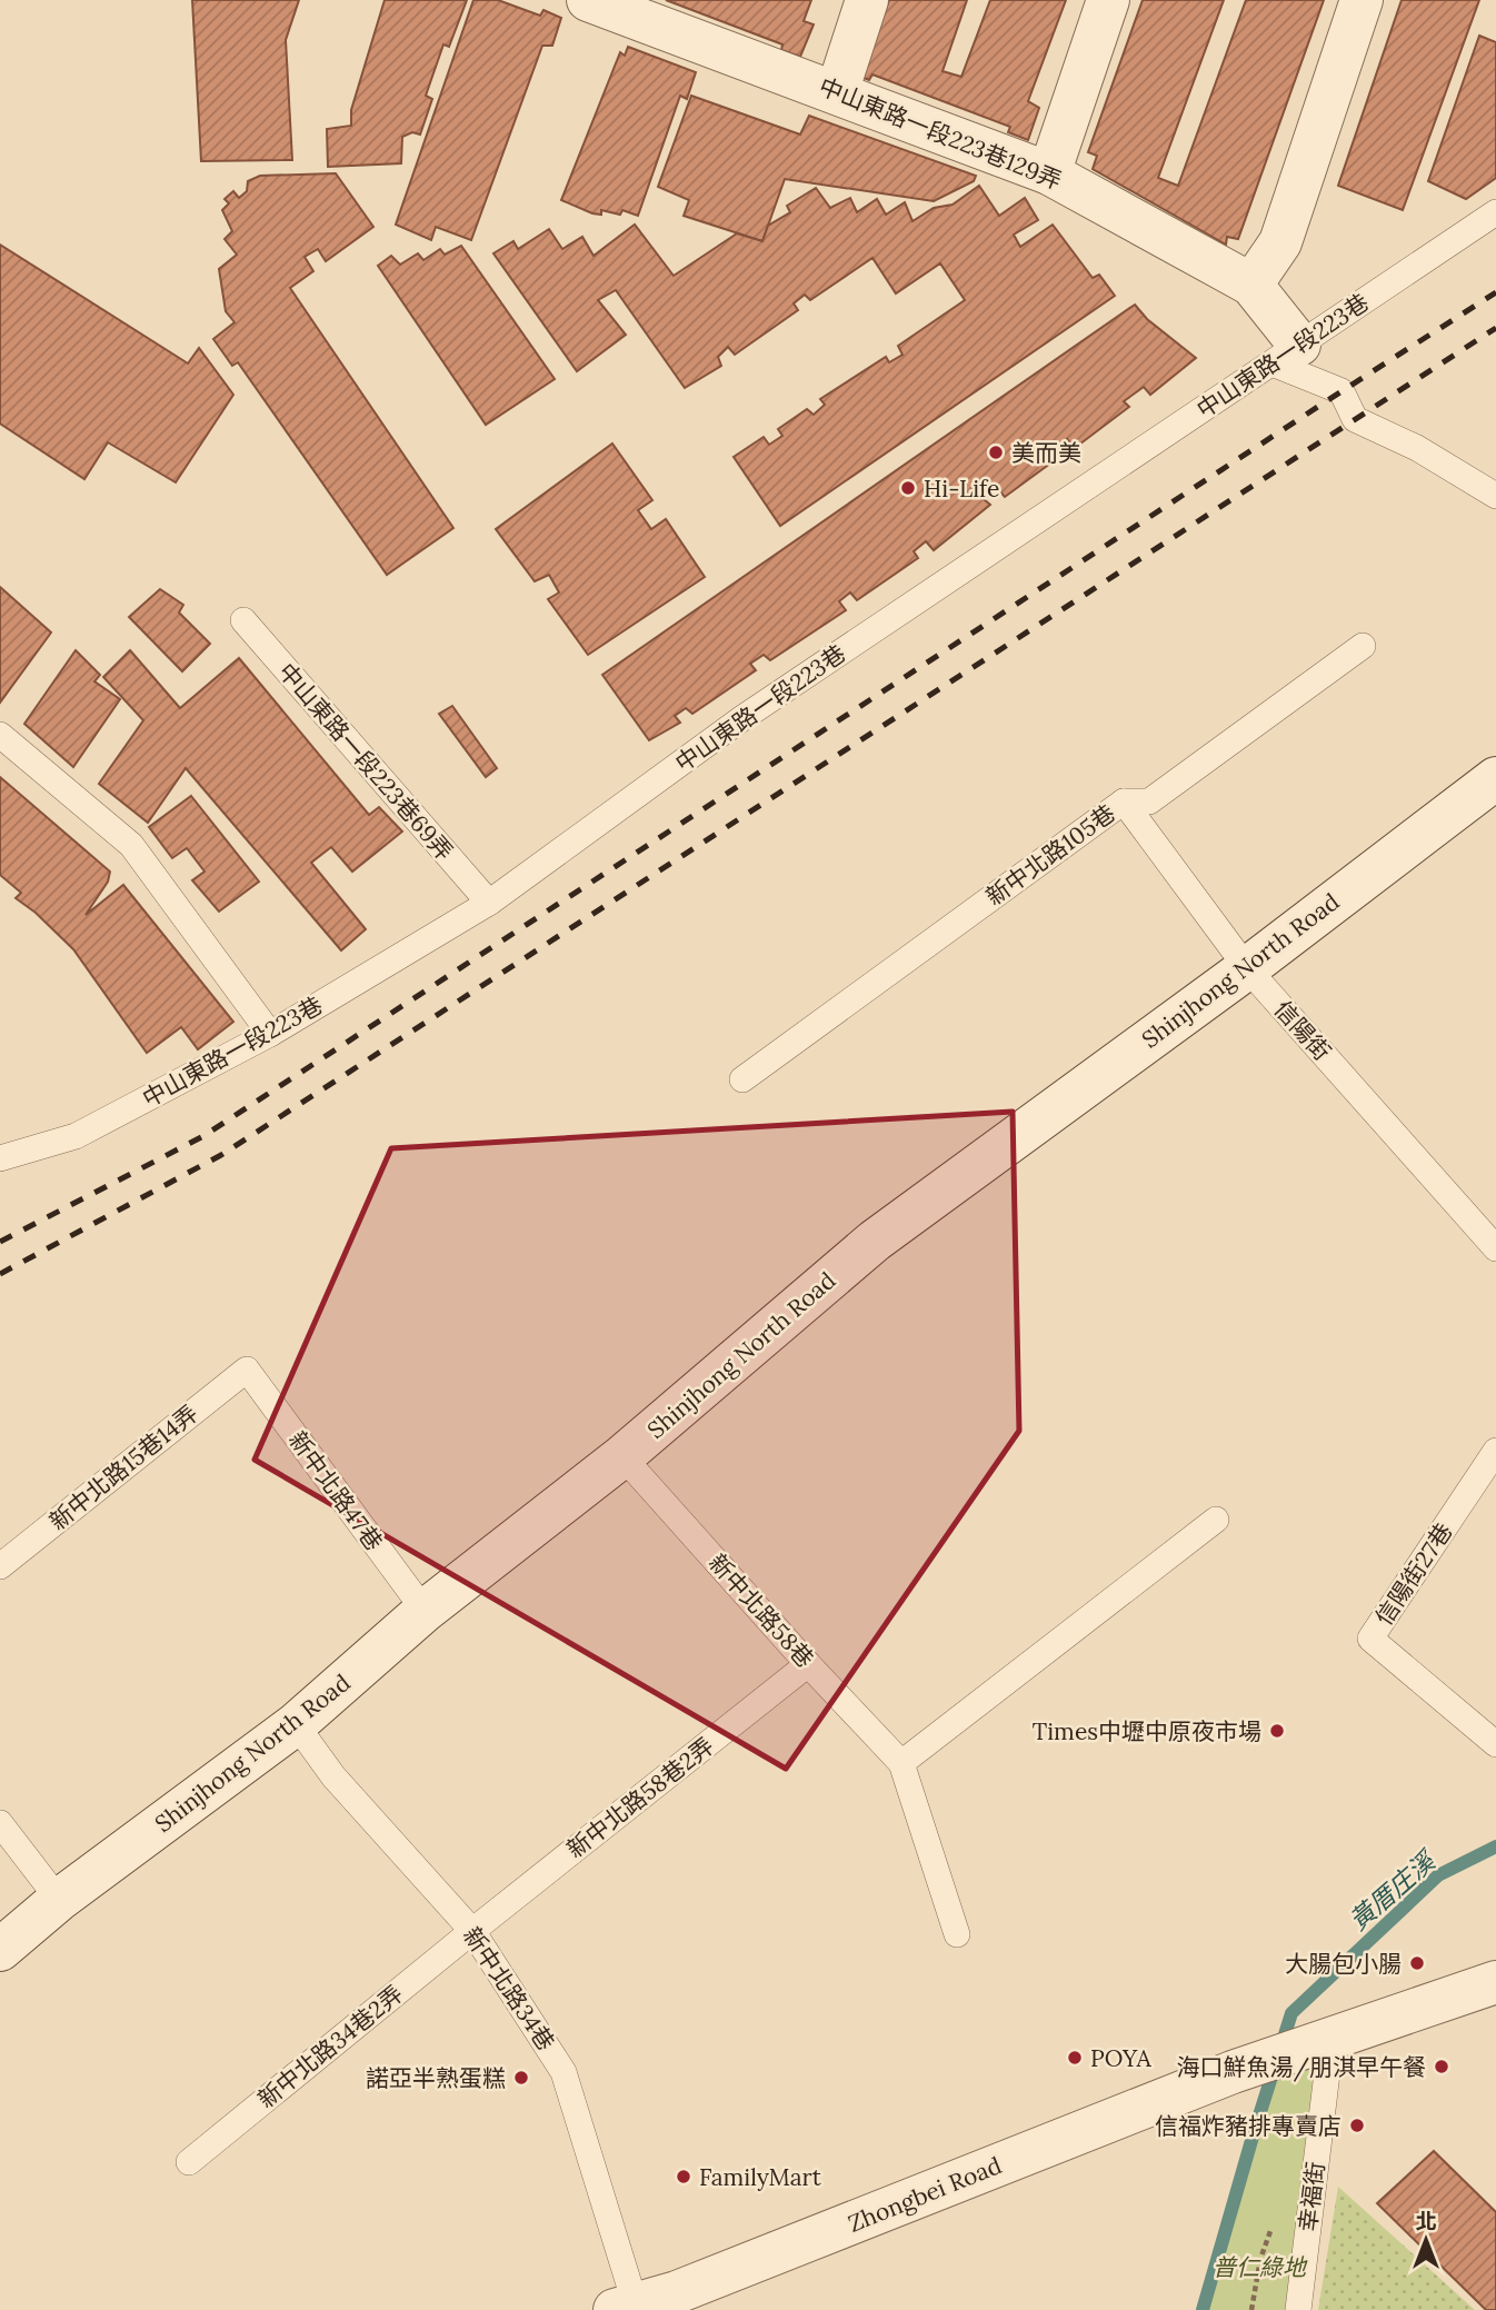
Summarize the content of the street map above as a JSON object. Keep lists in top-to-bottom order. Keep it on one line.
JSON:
{"streets":{"street":["中山東路一段223巷129弄","Shinjhong North Road","Zhongbei Road"],"lane":["中山東路一段223巷","中山東路一段223巷69弄","新中北路105巷","信陽街","新中北路15巷14弄","新中北路47巷","信陽街27巷","新中北路58巷","新中北路58巷2弄","新中北路34巷","新中北路34巷2弄","幸福街"]},"crossings":[["中山東路一段223巷129弄","中山東路一段223巷"],["中山東路一段223巷","中山東路一段223巷69弄"],["新中北路105巷","信陽街"],["Shinjhong North Road","信陽街"],["Shinjhong North Road","新中北路47巷"],["Shinjhong North Road","新中北路58巷"],["Shinjhong North Road","新中北路34巷"],["新中北路15巷14弄","新中北路47巷"],["新中北路58巷","新中北路58巷2弄"],["新中北路58巷2弄","新中北路34巷"],["新中北路58巷2弄","新中北路34巷2弄"],["新中北路34巷","新中北路34巷2弄"],["新中北路34巷","Zhongbei Road"],["Zhongbei Road","幸福街"]],"water":["黃厝庄溪"],"parks":["普仁綠地"],"places":["美而美","Hi-Life","Times中壢中原夜市場","大腸包小腸","POYA","海口鮮魚湯/朋淇早午餐","諾亞半熟蛋糕","信福炸豬排專賣店","FamilyMart"],"north":"top"}
